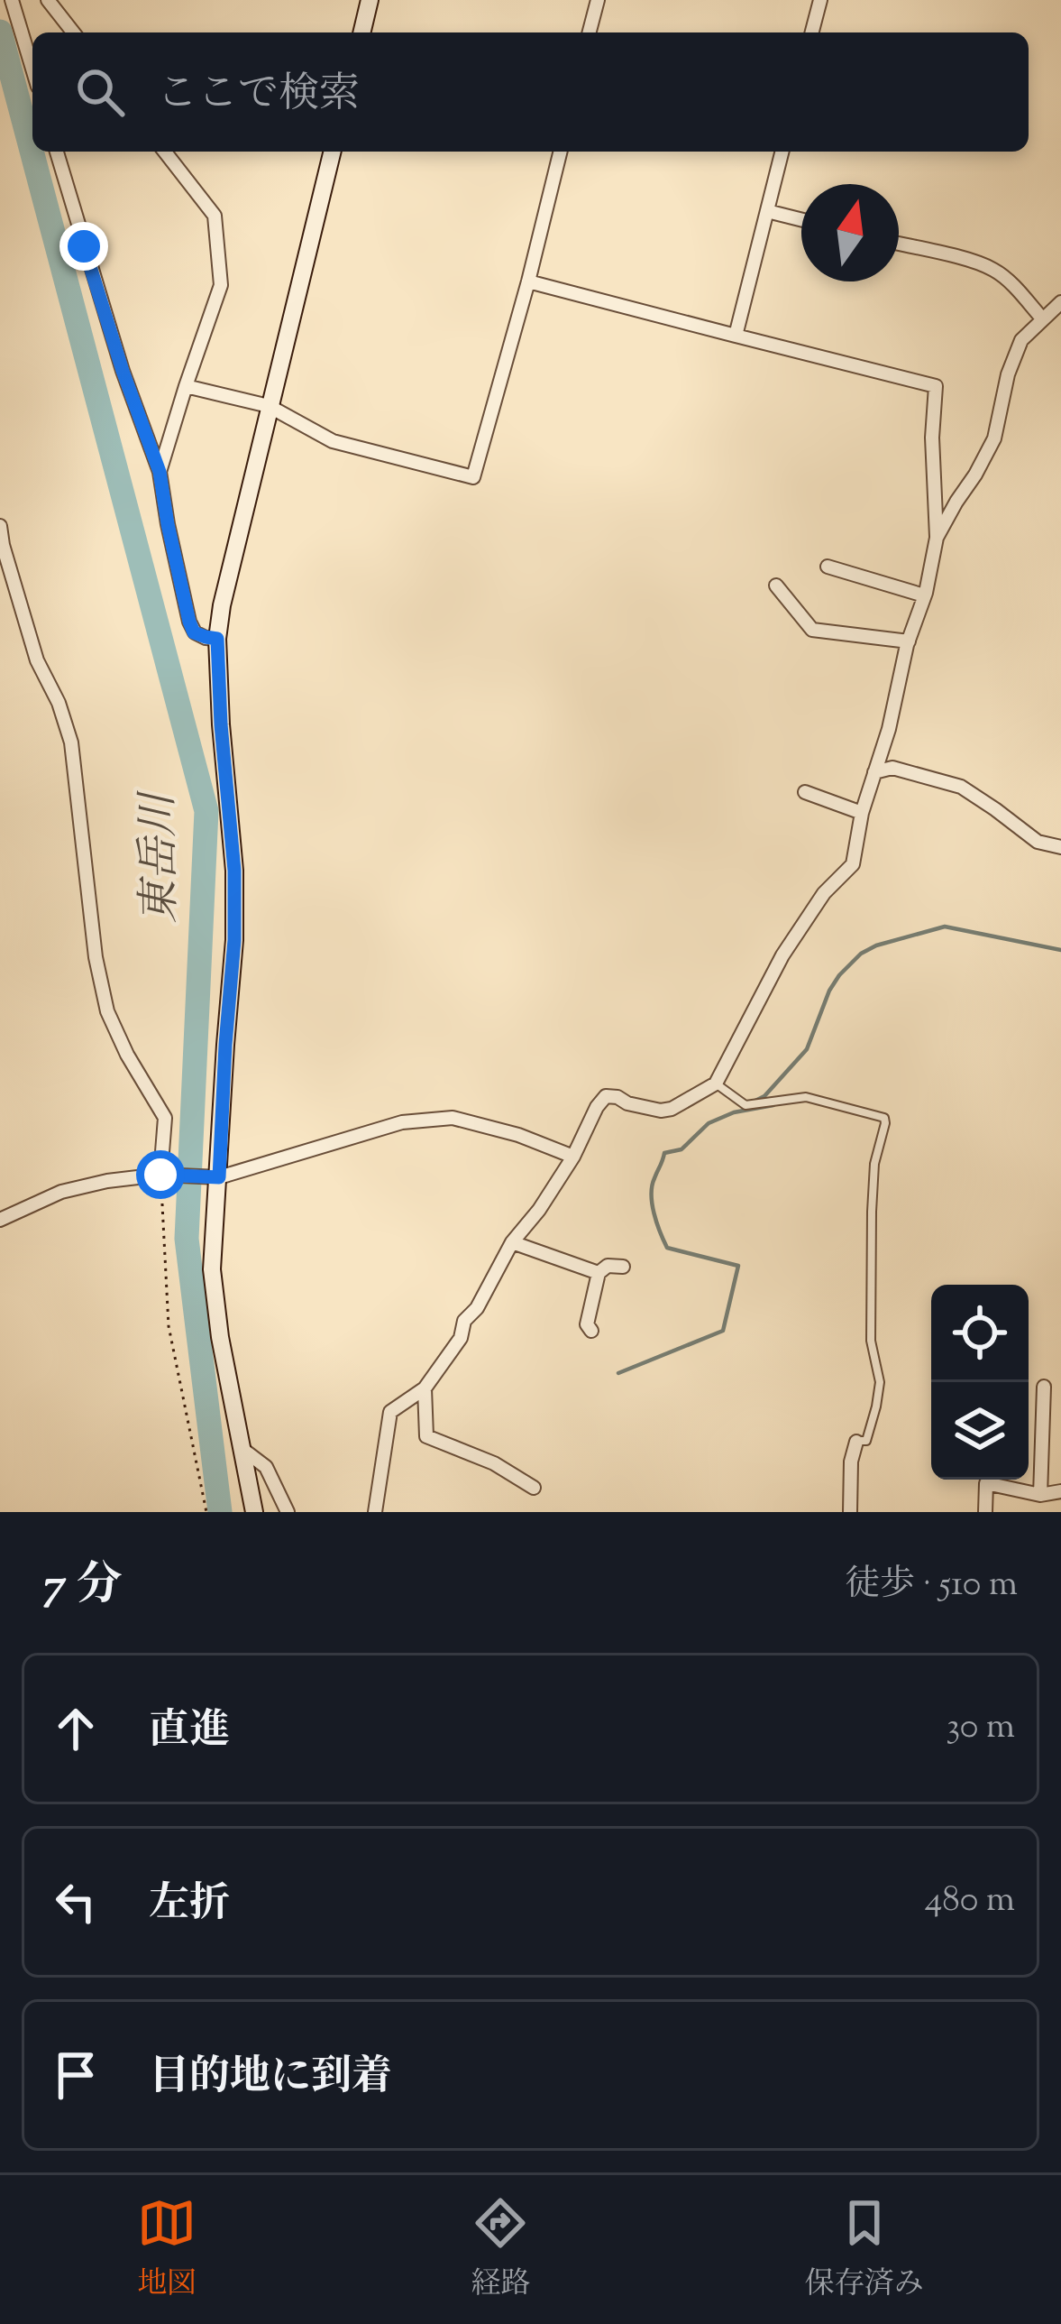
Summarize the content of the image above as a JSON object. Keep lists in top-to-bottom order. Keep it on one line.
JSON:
{"water":["東岳川"],"north":"top","page":{"search":"ここで検索","heading":["7 分","徒歩 · 510 m"],"list":[["直進","30 m"],["左折","480 m"],"目的地に到着"],"nav":["地図","経路","保存済み"]}}
